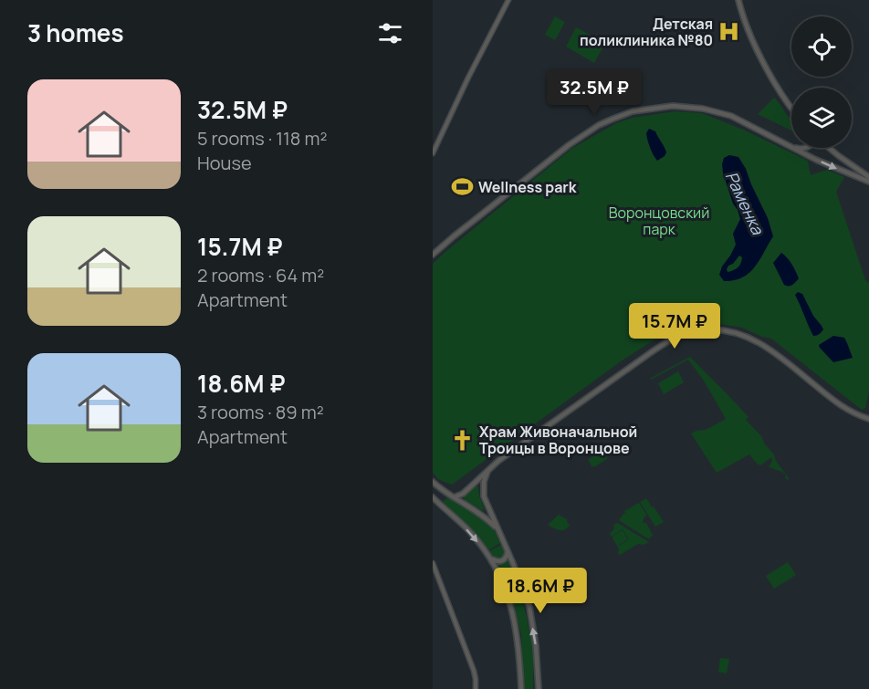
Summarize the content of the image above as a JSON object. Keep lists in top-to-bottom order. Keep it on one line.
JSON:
{"water":["Раменка"],"parks":["Воронцовский парк"],"places":{"hospital":["Детская поликлиника №80"],"sports":["Wellness park"],"church":["Храм Живоначальной Троицы в Воронцове"]},"page":{"heading":"3 homes","list":[{"name":"32.5M ₽","note":"5 rooms · 118 m² · House"},{"name":"15.7M ₽","note":"2 rooms · 64 m² · Apartment"},{"name":"18.6M ₽","note":"3 rooms · 89 m² · Apartment"}],"price":["32.5M ₽","15.7M ₽","18.6M ₽"]}}
